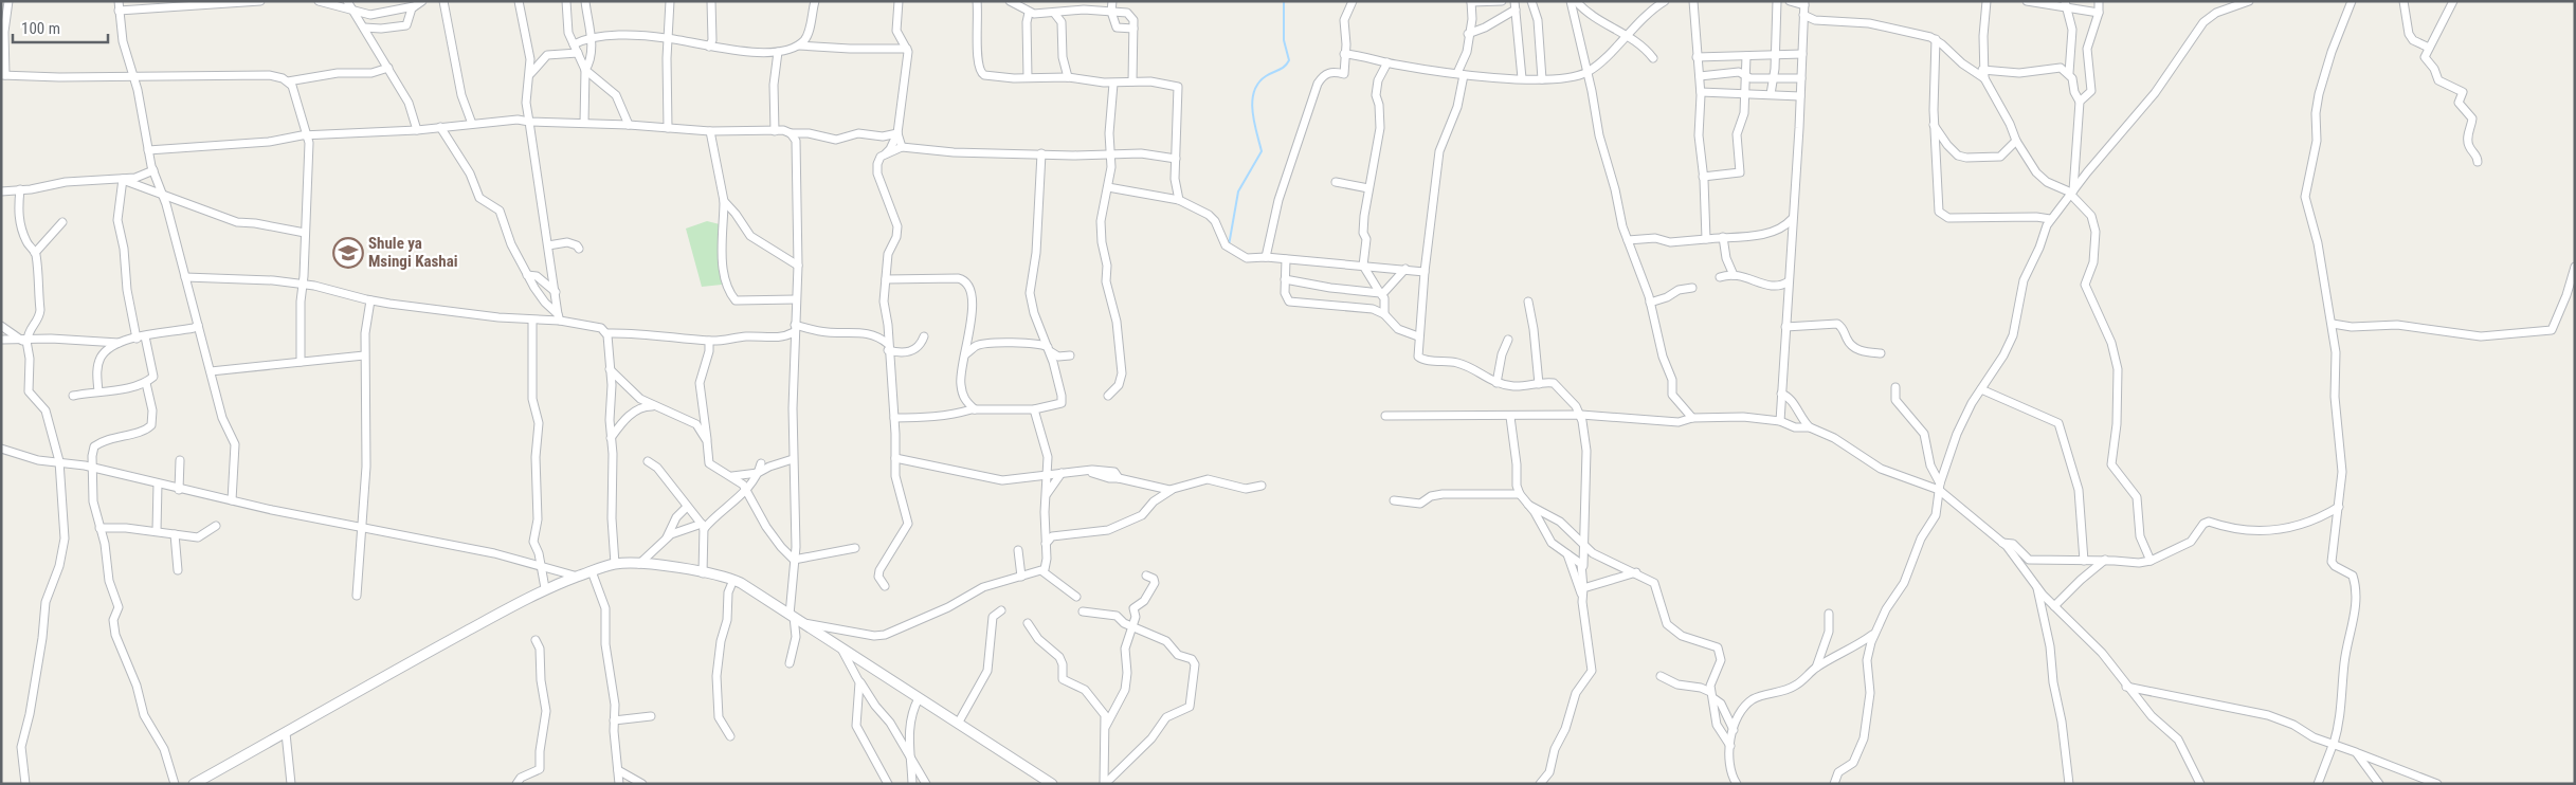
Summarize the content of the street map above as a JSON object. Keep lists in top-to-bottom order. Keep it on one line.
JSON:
{"places":{"school or university":["Shule ya Msingi Kashai"]},"scale_bar":"100 m"}
